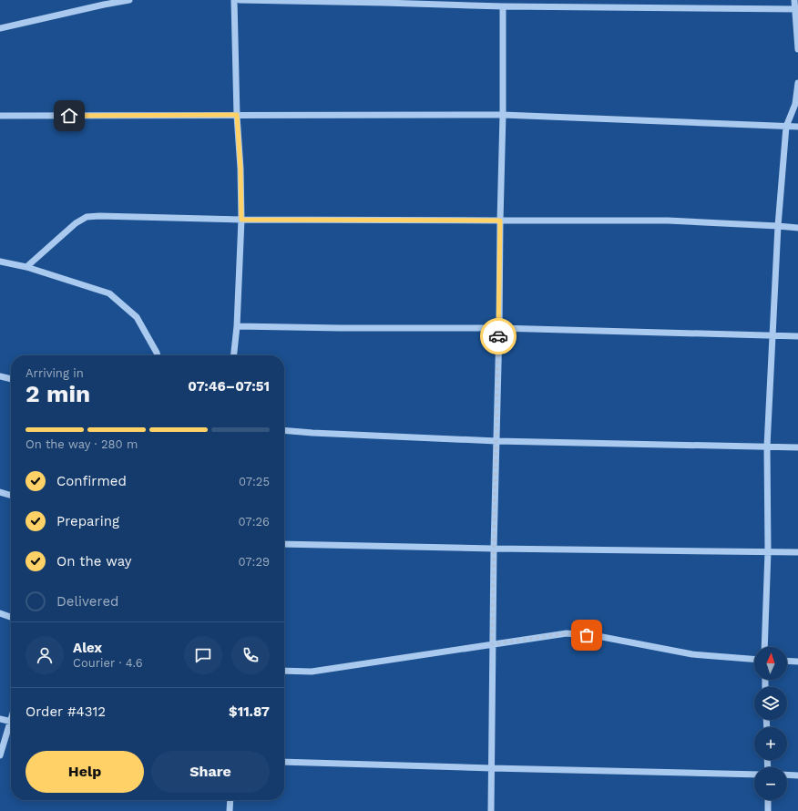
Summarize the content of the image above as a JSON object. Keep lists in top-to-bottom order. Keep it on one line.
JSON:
{"north":"top","page":{"heading":["2 min","Arriving in","07:46–07:51"],"panel":["Alex","Courier · 4.6","Order #4312","$11.87"],"bar":"On the way · 280 m","list":[["Confirmed","07:25"],["Preparing","07:26"],["On the way","07:29"],"Delivered"],"map_buttons":["+","−"],"buttons":["Help","Share"]}}
